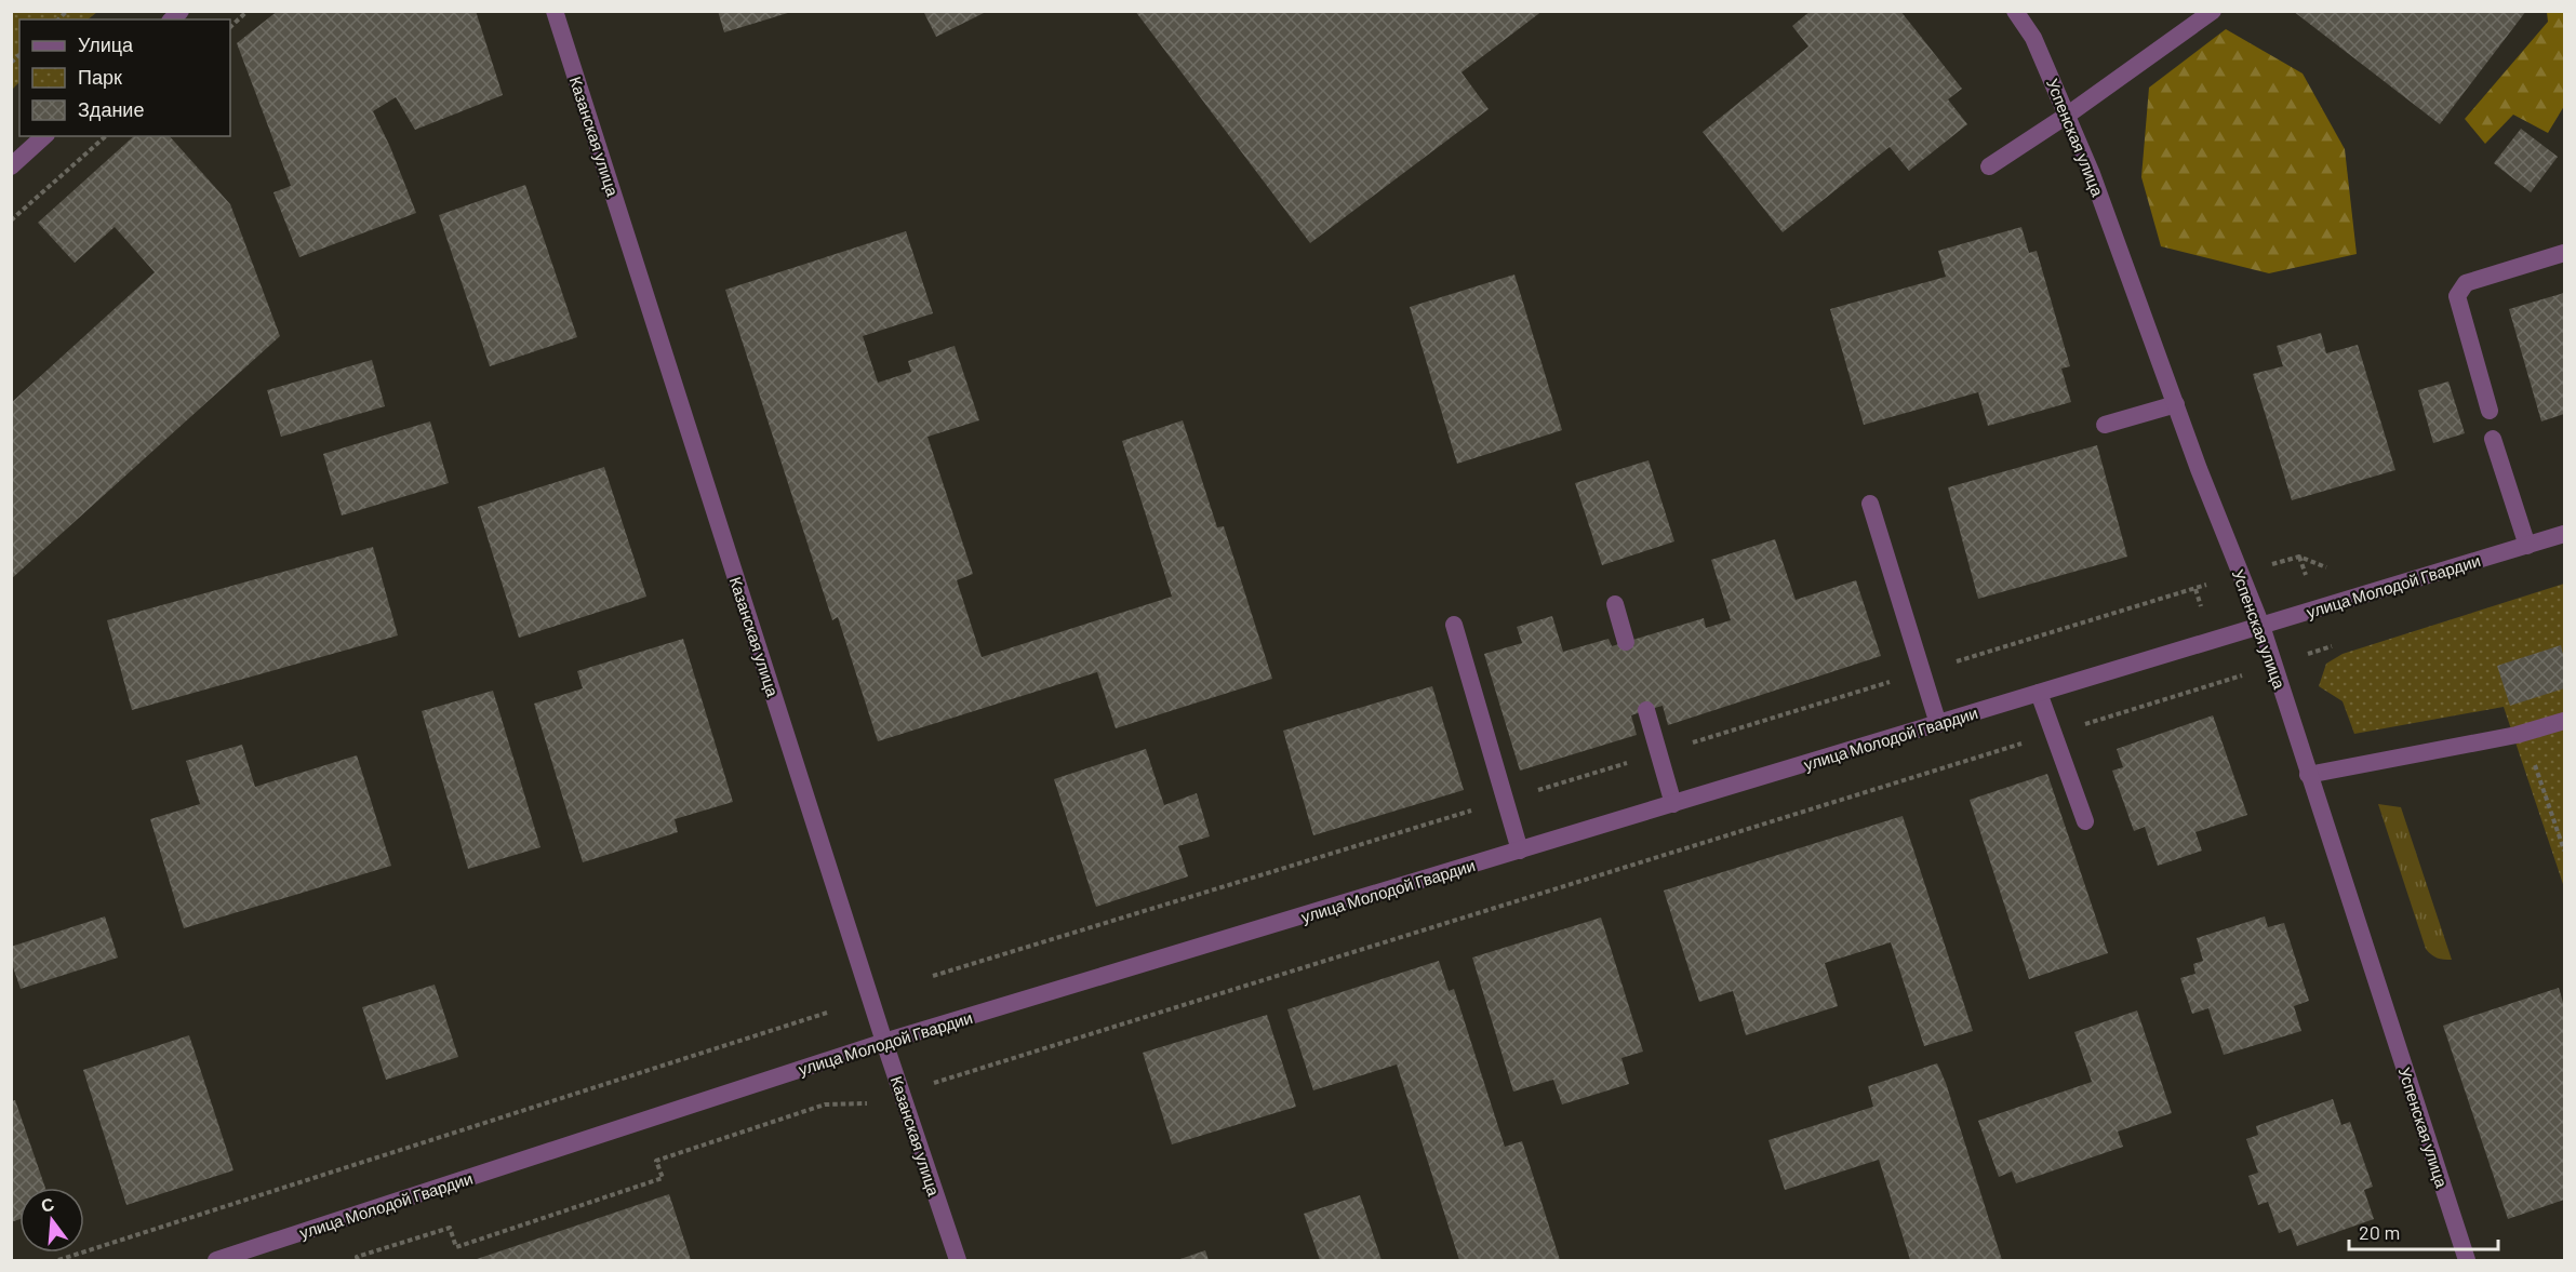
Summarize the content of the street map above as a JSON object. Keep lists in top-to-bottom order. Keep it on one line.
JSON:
{"streets":{"street":["Казанская улица","Успенская улица","улица Молодой Гвардии"]},"crossings":[["Казанская улица","улица Молодой Гвардии"],["Успенская улица","улица Молодой Гвардии"]],"legend":["Улица","Парк","Здание"],"scale_bar":"20 m","north":"top"}
